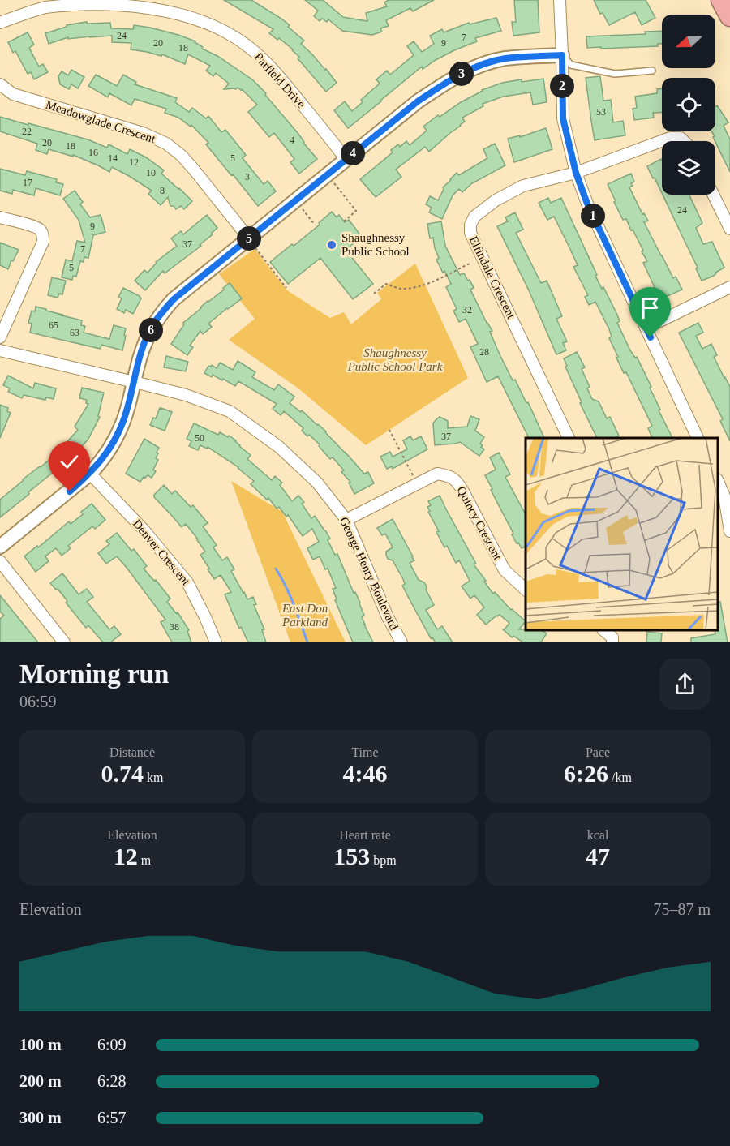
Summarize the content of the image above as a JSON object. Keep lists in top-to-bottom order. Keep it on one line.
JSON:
{"streets":{"street":["Parfield Drive","Meadowglade Crescent","Elfindale Crescent","Quincy Crescent","Denver Crescent","George Henry Boulevard"]},"crossings":[["Quincy Crescent","George Henry Boulevard"]],"parks":["Shaughnessy Public School Park","East Don Parkland"],"places":["Shaughnessy Public School"],"house_numbers":["24","7","20","9","18","53","22","4","20","18","16","14","5","12","10","3","17","8","24","9","37","7","5","32","65","63","28","37","50","38"],"north":"left","page":{"pins":["3","2","4","1","5","6"],"heading":["Morning run","06:59"],"stats":[["Distance","0.74 km"],["Time","4:46"],["Pace","6:26 /km"],["Elevation","12 m"],["Heart rate","153 bpm"],["kcal","47"]],"chart":["Elevation","75–87 m"],"list":[{"name":"100 m","note":"6:09"},{"name":"200 m","note":"6:28"},{"name":"300 m","note":"6:57"}]}}
